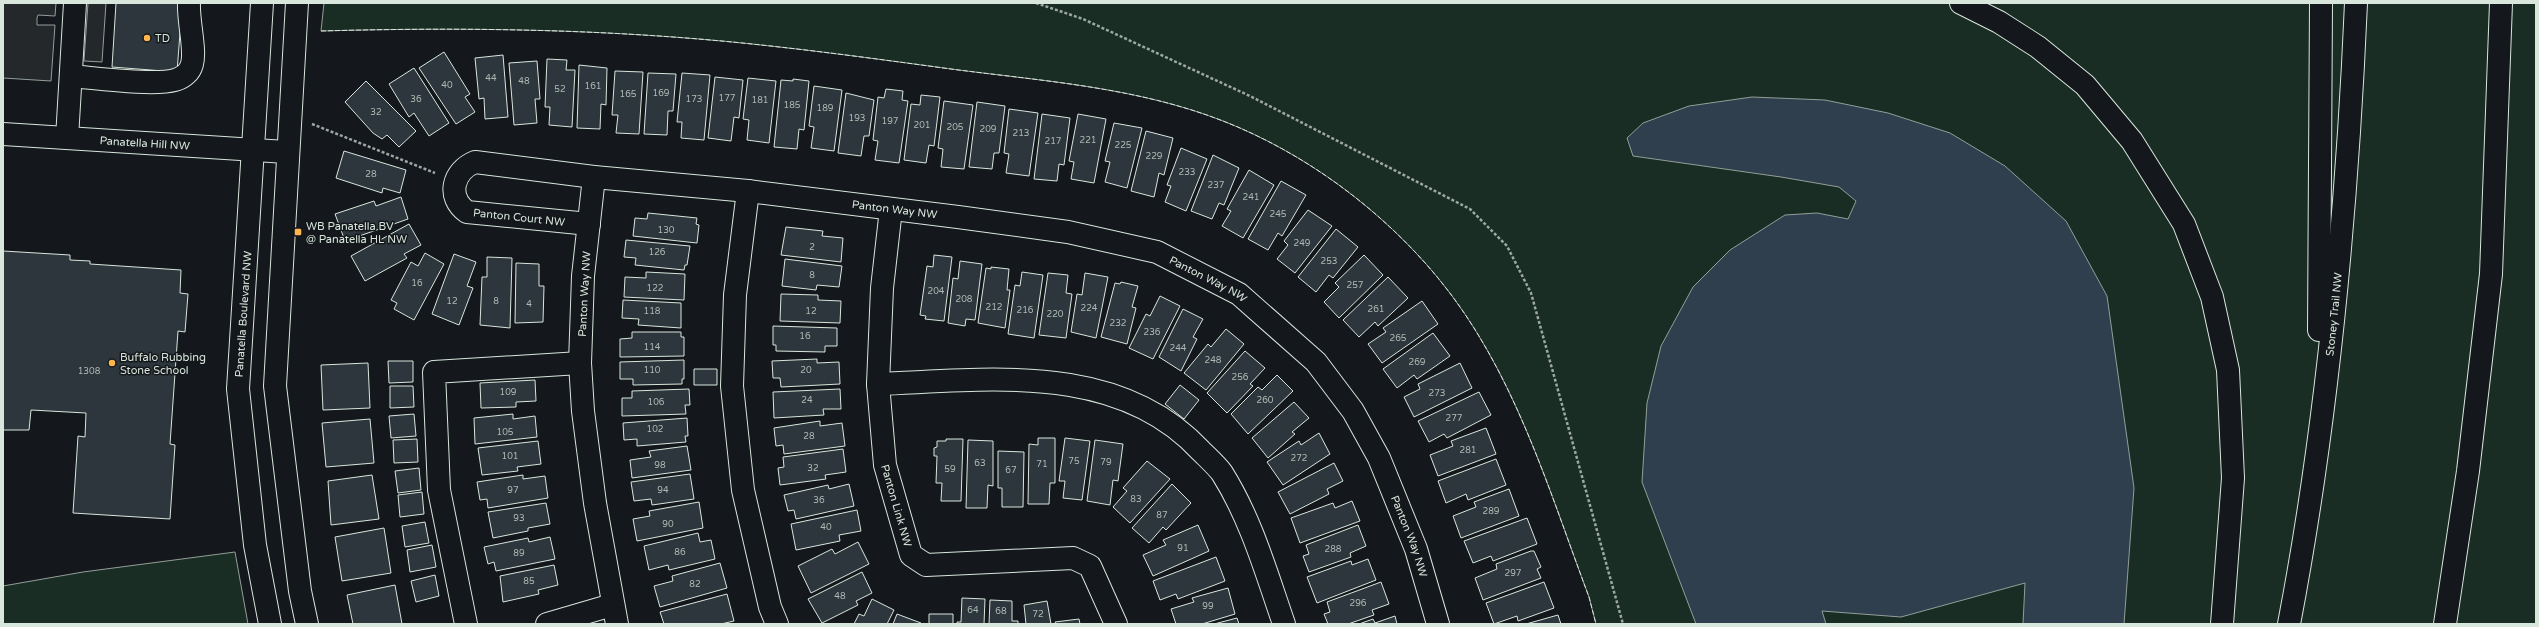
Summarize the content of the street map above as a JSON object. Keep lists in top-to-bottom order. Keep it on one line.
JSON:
{"streets":{"main road":["Panatella Hill NW","Panton Way NW","Panton Court NW","Panatella Boulevard NW","Stoney Trail NW","Panton Link NW"]},"crossings":[["Panatella Hill NW","Panatella Boulevard NW"],["Panton Way NW","Panton Court NW"],["Panton Way NW","Panton Link NW"]],"places":{"other":["TD","Buffalo Rubbing Stone School"],"transit":["WB Panatella BV @ Panatella HL NW"]},"house_numbers":["44","48","40","161","52","169","165","177","36","173","181","185","189","32","193","197","201","205","209","213","221","217","225","229","233","28","237","241","245","130","249","2","126","253","8","16","257","122","204","208","12","8","4","212","224","261","216","118","12","220","232","236","16","265","114","244","248","269","110","20","1308","256","109","273","24","260","106","277","102","105","28","281","101","272","75","79","63","71","98","32","59","67","97","94","83","36","289","87","93","90","40","91","288","86","89","297","85","82","48","296","99","64","68","72"]}
